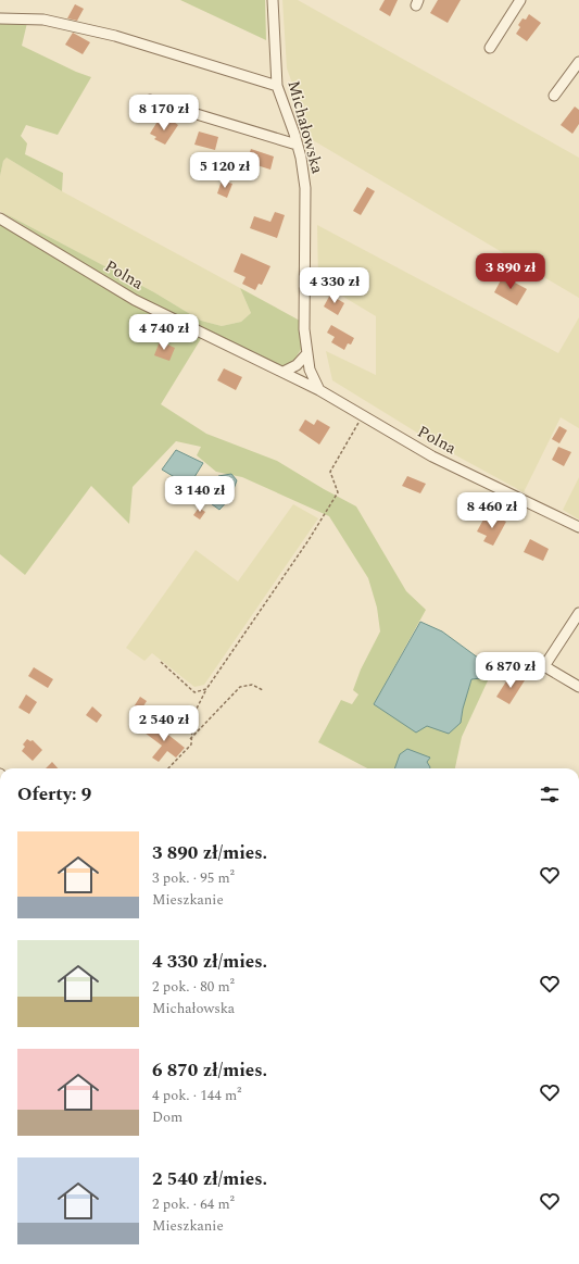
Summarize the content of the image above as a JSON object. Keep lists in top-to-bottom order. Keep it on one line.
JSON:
{"streets":{"street":["Michałowska","Polna"]},"crossings":[["Michałowska","Polna"]],"page":{"price":["8 170 zł","5 120 zł","3 890 zł","4 330 zł","4 740 zł","3 140 zł","8 460 zł","6 870 zł","2 540 zł"],"heading":"Oferty: 9","list":[{"name":"3 890 zł/mies.","note":"3 pok. · 95 m² · Mieszkanie"},{"name":"4 330 zł/mies.","note":"2 pok. · 80 m² · Michałowska"},{"name":"6 870 zł/mies.","note":"4 pok. · 144 m² · Dom"},{"name":"2 540 zł/mies.","note":"2 pok. · 64 m² · Mieszkanie"}]}}
